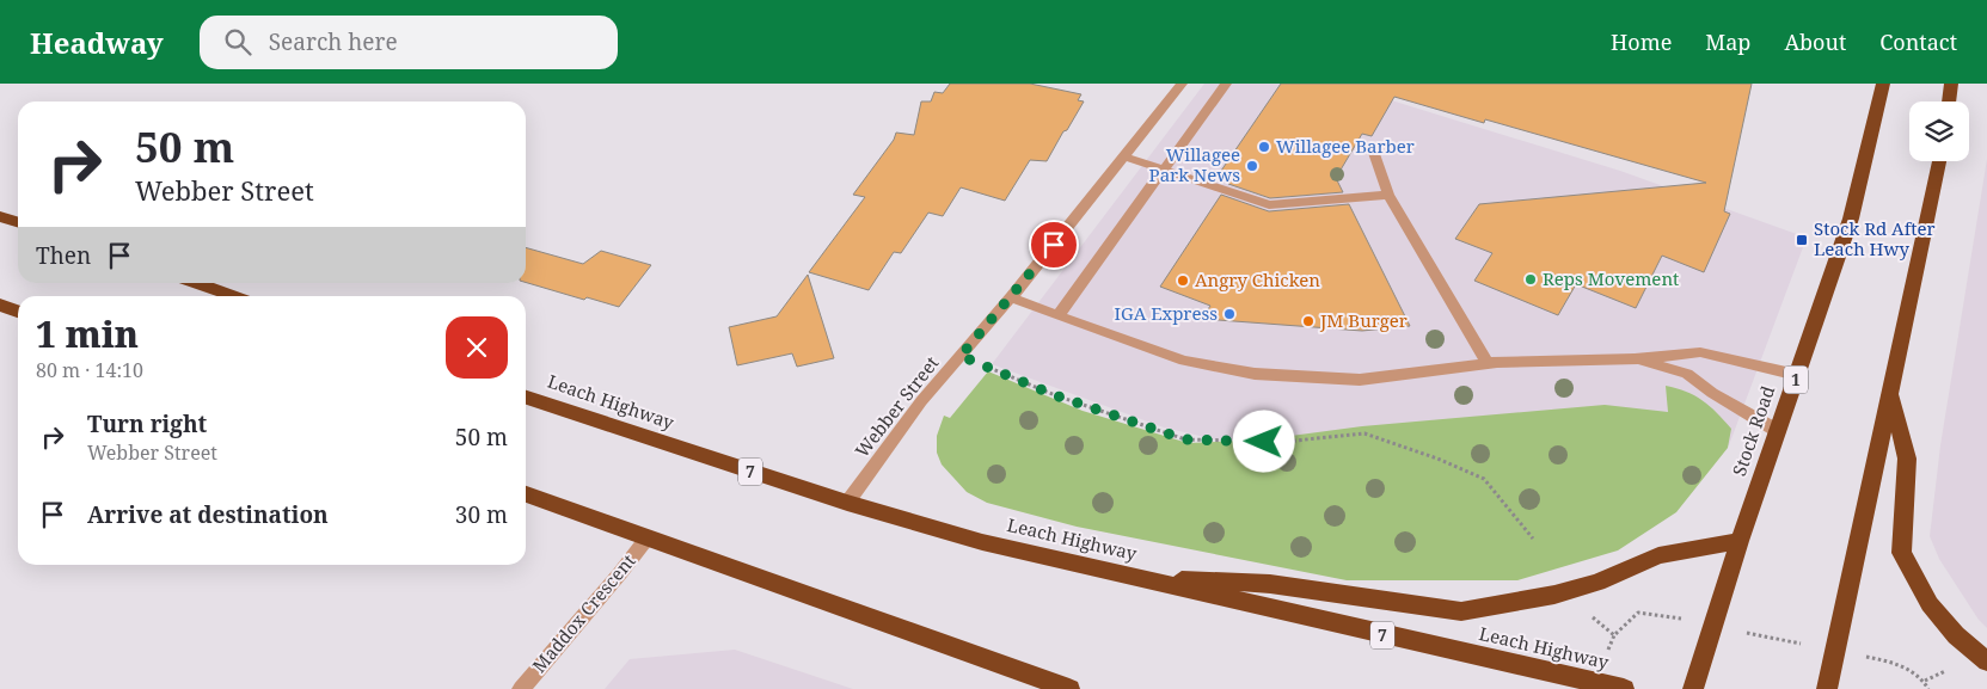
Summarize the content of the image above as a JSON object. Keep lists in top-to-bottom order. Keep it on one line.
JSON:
{"streets":{"highway":["1","Leach Highway","Stock Road","7"],"street":["Webber Street","Maddox Crescent"]},"crossings":[["Leach Highway","Webber Street"]],"places":{"other":["Willagee Barber","Willagee Park News","Reps Movement","Angry Chicken","IGA Express","JM Burger"],"transit":["Stock Rd After Leach Hwy"]},"page":{"header":"Headway","search":"Search here","nav":["Home","Map","About","Contact"],"turn":["50 m","Webber Street"],"then":"Then","heading":["1 min","80 m · 14:10"],"list":[{"name":"Turn right","note":"Webber Street","value":"50 m"},{"name":"Arrive at destination","value":"30 m"}]}}
